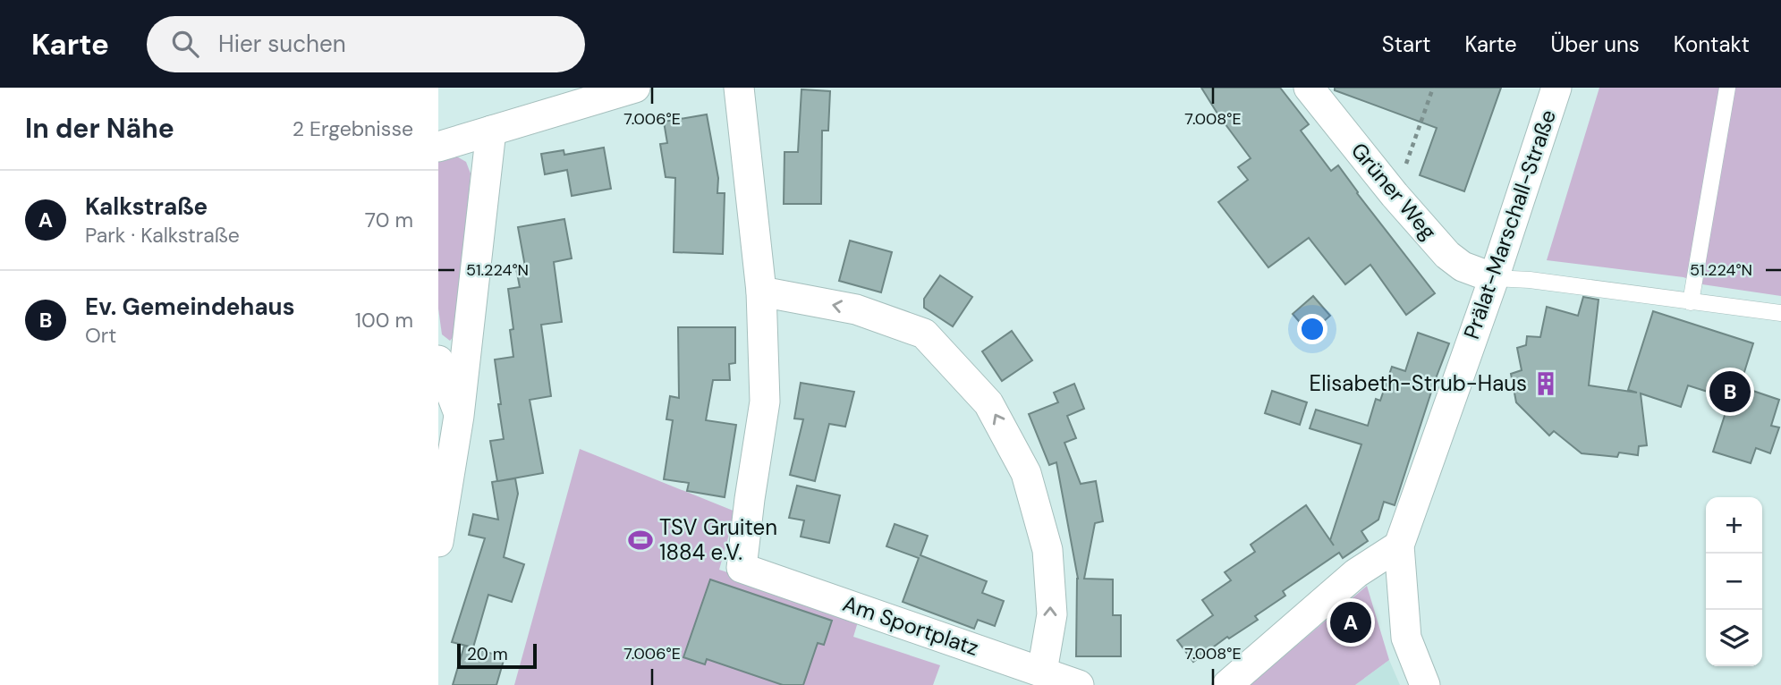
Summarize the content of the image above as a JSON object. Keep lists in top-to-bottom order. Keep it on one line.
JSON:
{"streets":{"street":["Grüner Weg","Prälat-Marschall-Straße","Am Sportplatz"]},"crossings":[["Grüner Weg","Prälat-Marschall-Straße"]],"places":{"building":["Elisabeth-Strub-Haus"],"sports":["TSV Gruiten 1884 e.V."]},"scale_bar":"20 m","page":{"header":"Karte","search":"Hier suchen","nav":["Start","Karte","Über uns","Kontakt"],"heading":["In der Nähe","2 Ergebnisse"],"list":[{"mark":"A","name":"Kalkstraße","note":"Park · Kalkstraße","value":"70 m"},{"mark":"B","name":"Ev. Gemeindehaus","note":"Ort","value":"100 m"}],"pins":["B","A"],"map_buttons":["+","−"],"scale":"20 m"},"coordinates":["7.006°E","7.008°E","51.224°N"]}
